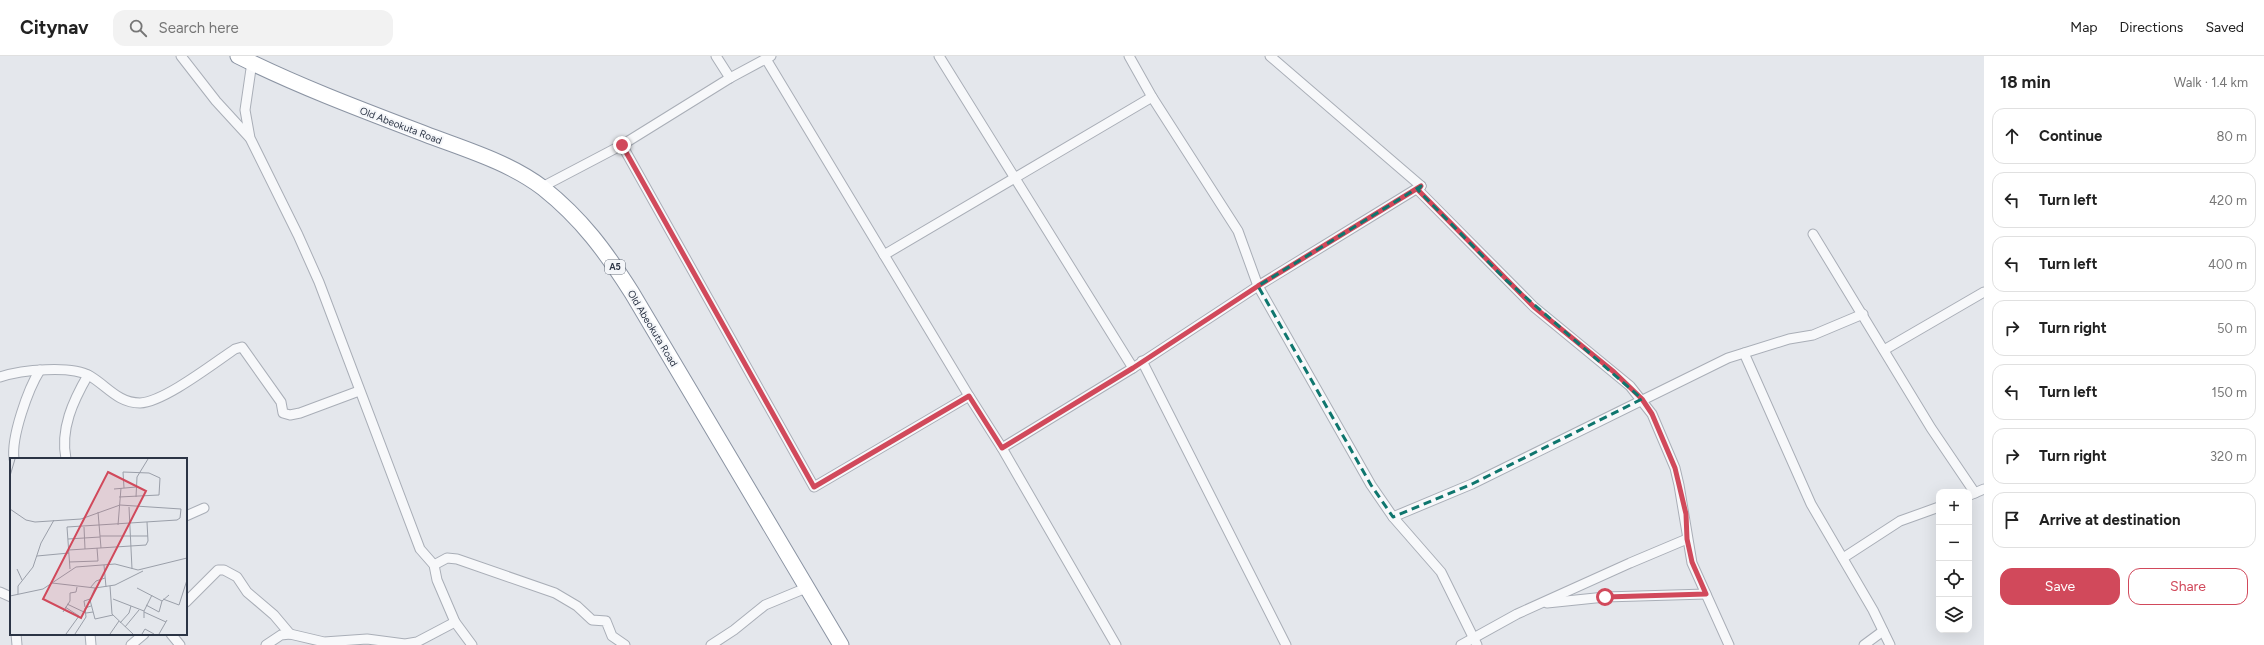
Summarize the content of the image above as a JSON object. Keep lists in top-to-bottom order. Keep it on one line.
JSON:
{"streets":{"highway":["Old Abeokuta Road","A5"]},"page":{"header":"Citynav","search":"Search here","nav":["Map","Directions","Saved"],"heading":["18 min","Walk · 1.4 km"],"list":[["Continue","80 m"],["Turn left","420 m"],["Turn left","400 m"],["Turn right","50 m"],["Turn left","150 m"],["Turn right","320 m"],"Arrive at destination"],"map_buttons":["+","−"],"buttons":["Save","Share"]}}
